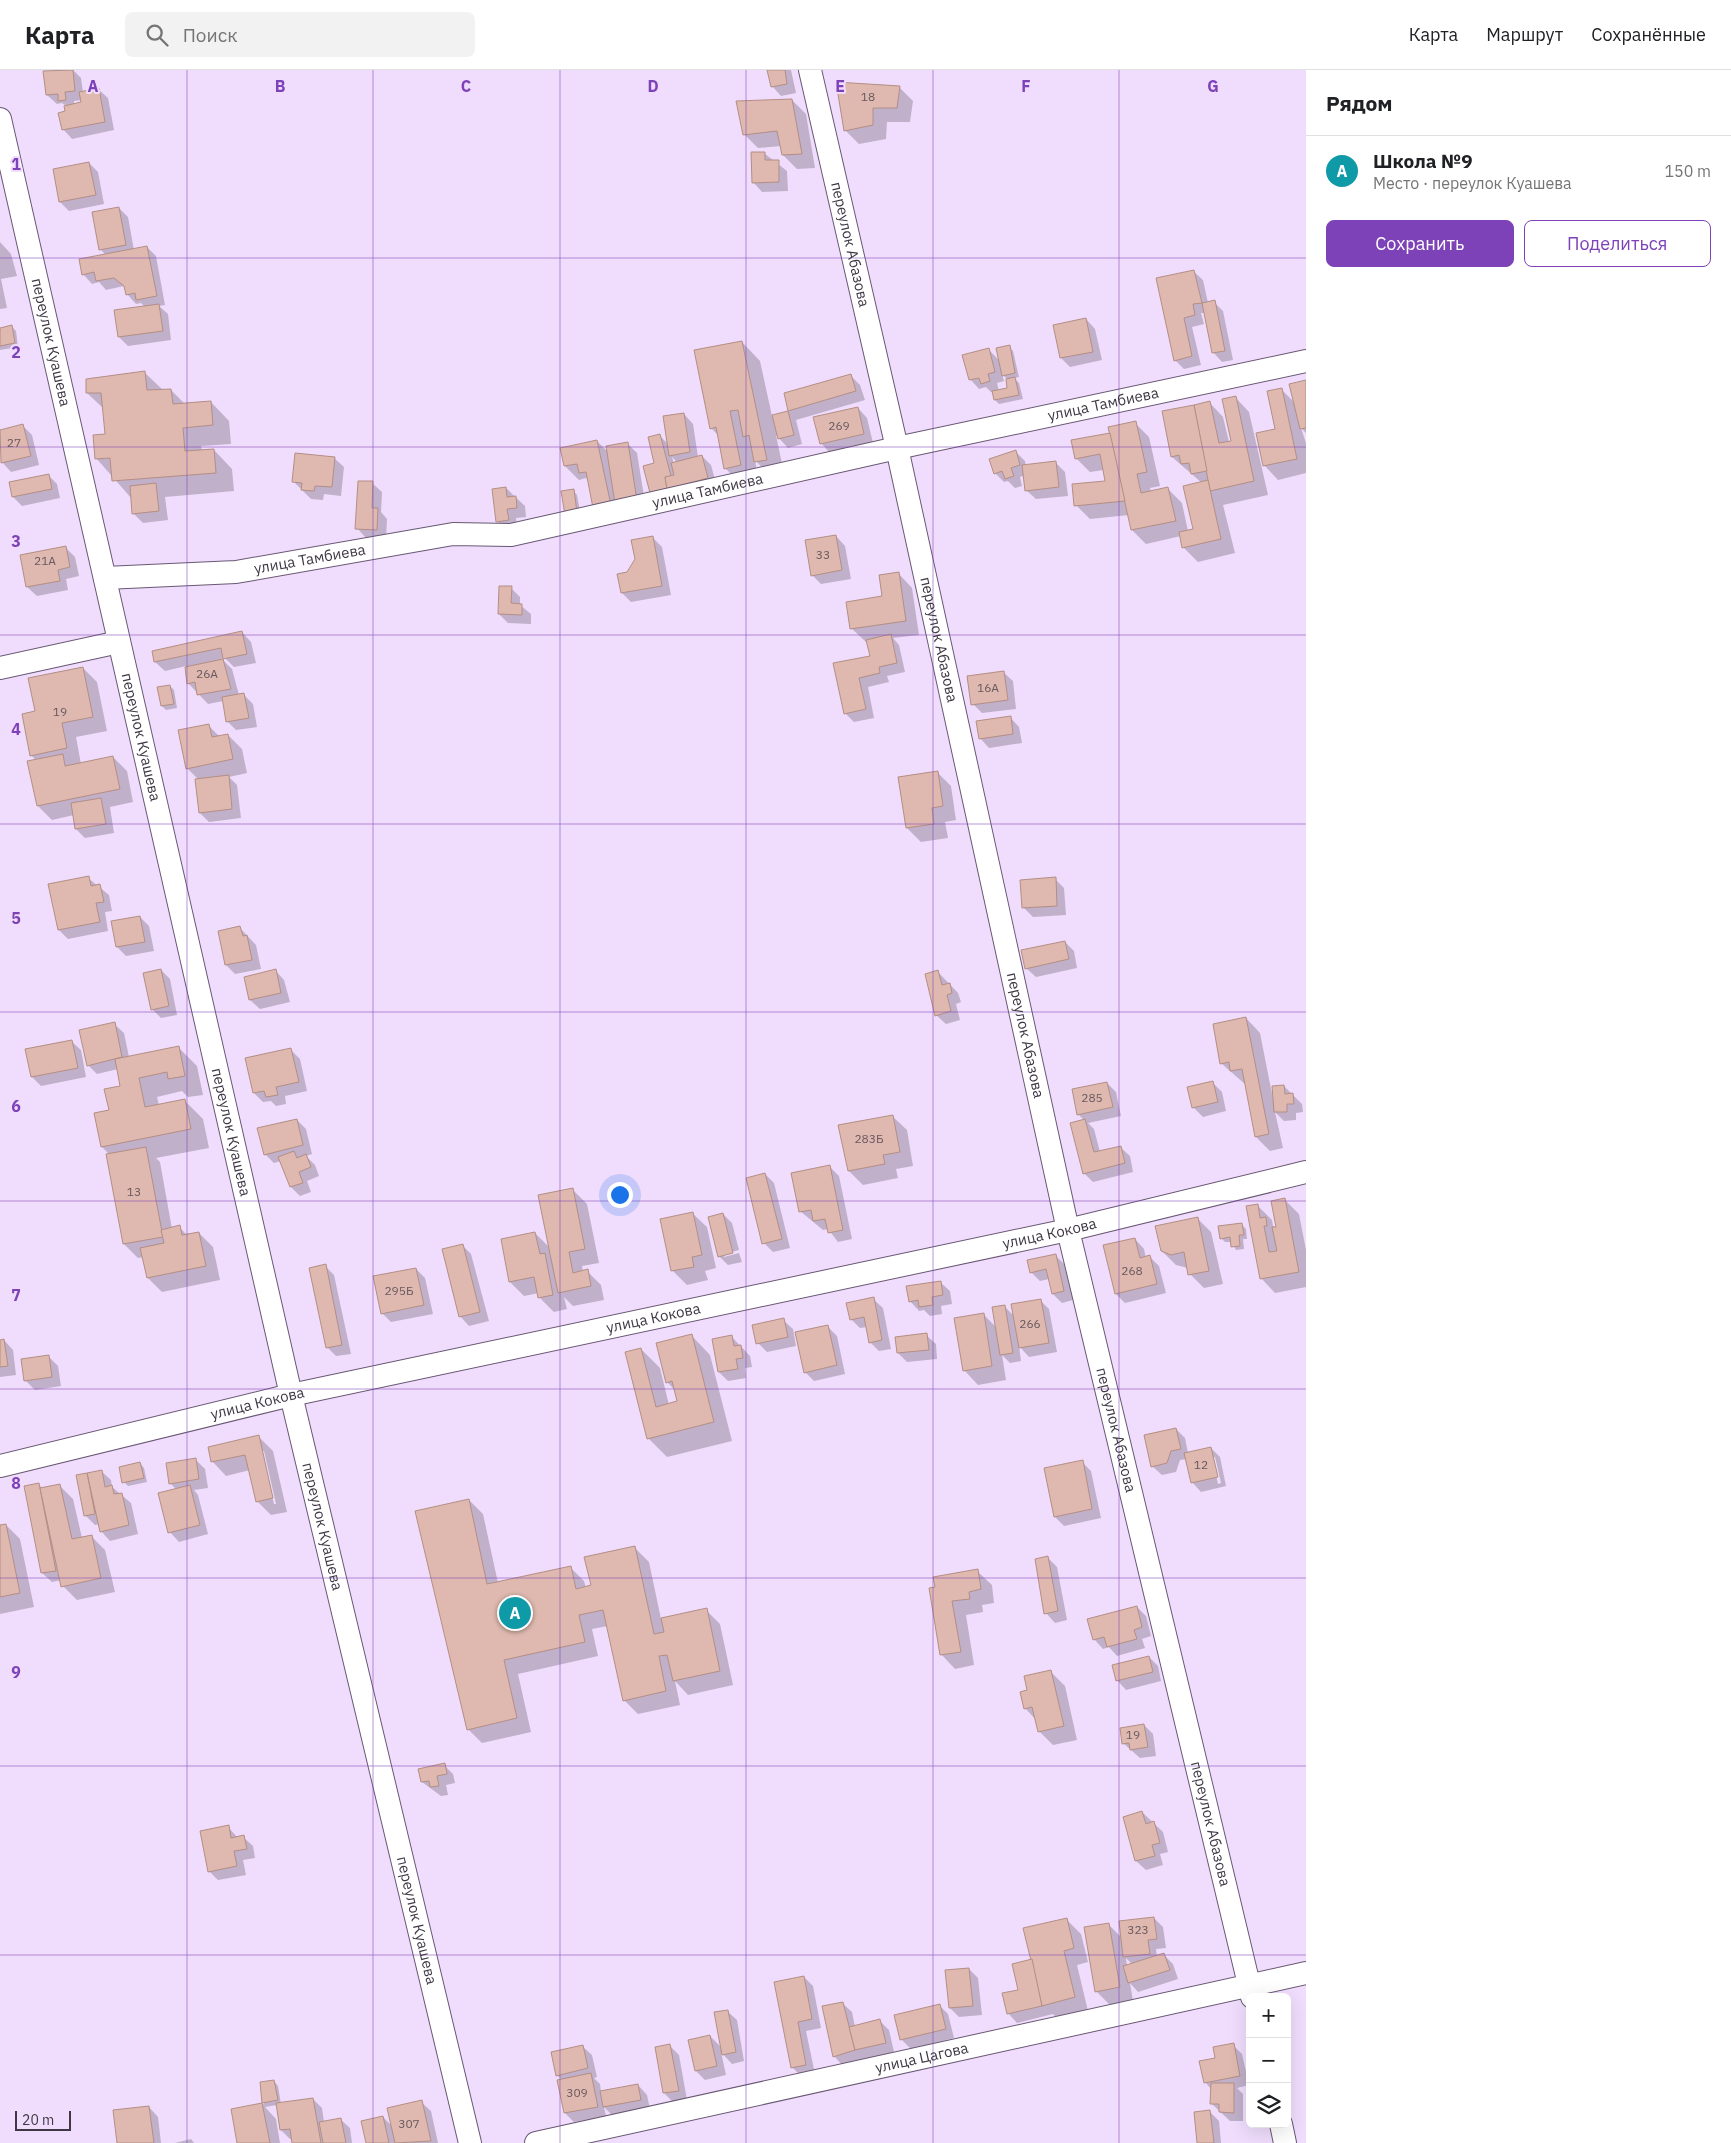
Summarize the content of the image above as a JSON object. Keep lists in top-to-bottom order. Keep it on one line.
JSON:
{"streets":{"street":["переулок Абазова","переулок Куашева","улица Тамбиева","улица Кокова","улица Цагова"]},"crossings":[["переулок Абазова","улица Тамбиева"],["переулок Абазова","улица Кокова"],["переулок Абазова","улица Цагова"],["переулок Куашева","улица Тамбиева"],["переулок Куашева","улица Кокова"]],"house_numbers":["18","269","27","33","21А","26А","16А","19","285","283Б","13","268","295Б","266","12","19","323","309","307"],"scale_bar":"20 m","page":{"header":"Карта","search":"Поиск","nav":["Карта","Маршрут","Сохранённые"],"heading":"Рядом","list":[{"mark":"A","name":"Школа №9","note":"Место · переулок Куашева","value":"150 m"}],"buttons":["Сохранить","Поделиться"],"pins":"A","map_buttons":["+","−"],"scale":"20 m"},"grid":{"columns":["A","B","C","D","E","F","G"],"rows":["1","2","3","4","5","6","7","8","9"]}}
